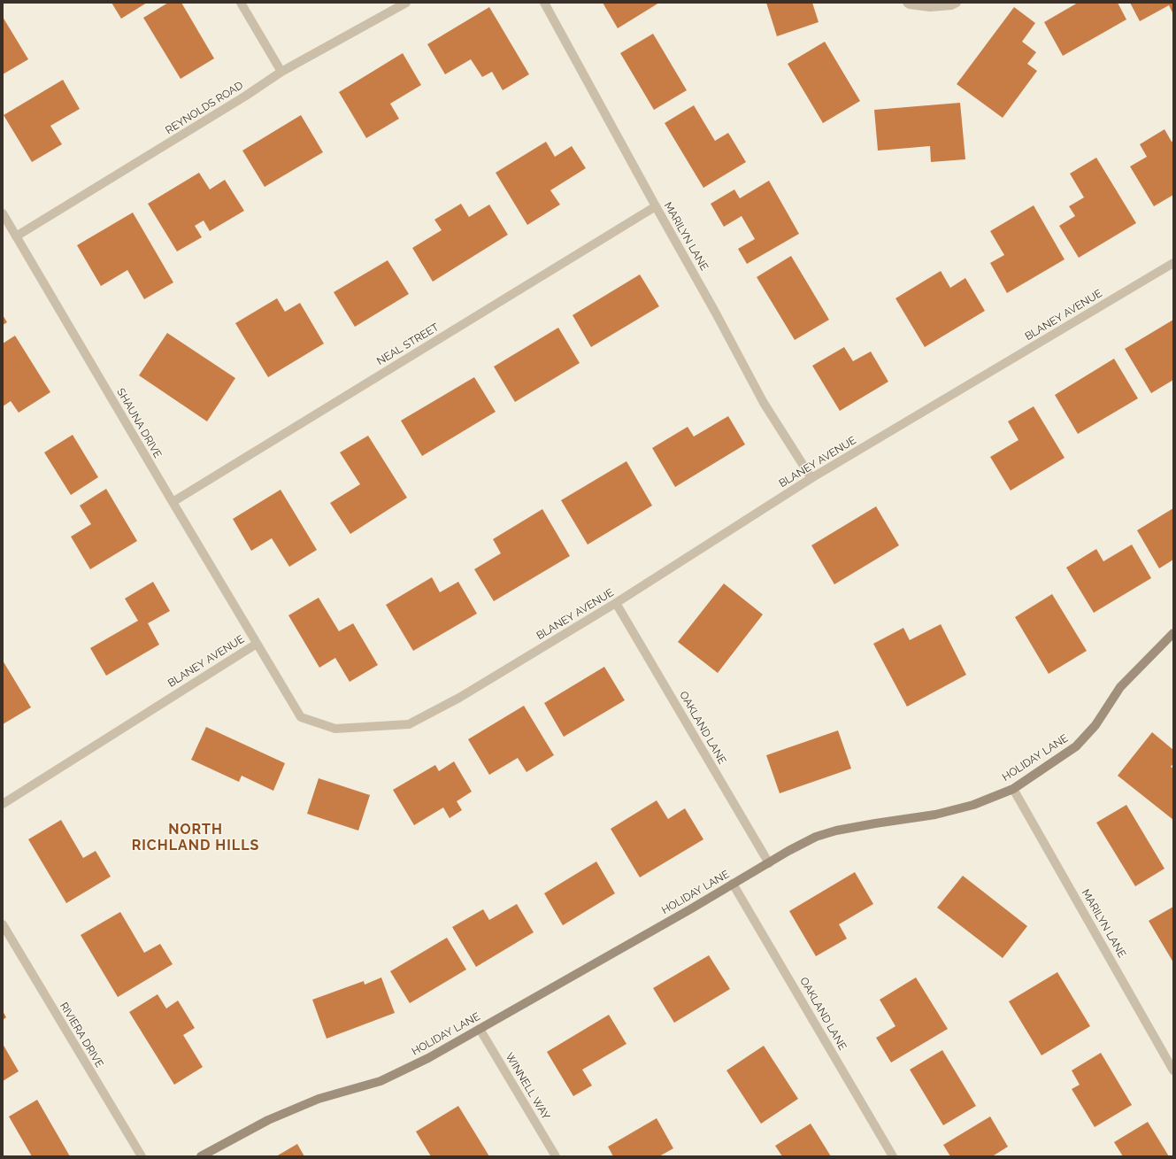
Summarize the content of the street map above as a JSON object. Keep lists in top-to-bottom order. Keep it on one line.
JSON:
{"streets":{"street":["REYNOLDS ROAD","MARILYN LANE","BLANEY AVENUE","NEAL STREET","SHAUNA DRIVE","OAKLAND LANE","HOLIDAY LANE","RIVIERA DRIVE","WINNELL WAY"]},"crossings":[["REYNOLDS ROAD","SHAUNA DRIVE"],["MARILYN LANE","BLANEY AVENUE"],["MARILYN LANE","NEAL STREET"],["MARILYN LANE","HOLIDAY LANE"],["BLANEY AVENUE","SHAUNA DRIVE"],["BLANEY AVENUE","OAKLAND LANE"],["NEAL STREET","SHAUNA DRIVE"],["OAKLAND LANE","HOLIDAY LANE"],["HOLIDAY LANE","WINNELL WAY"]],"districts":["NORTH RICHLAND HILLS"]}
